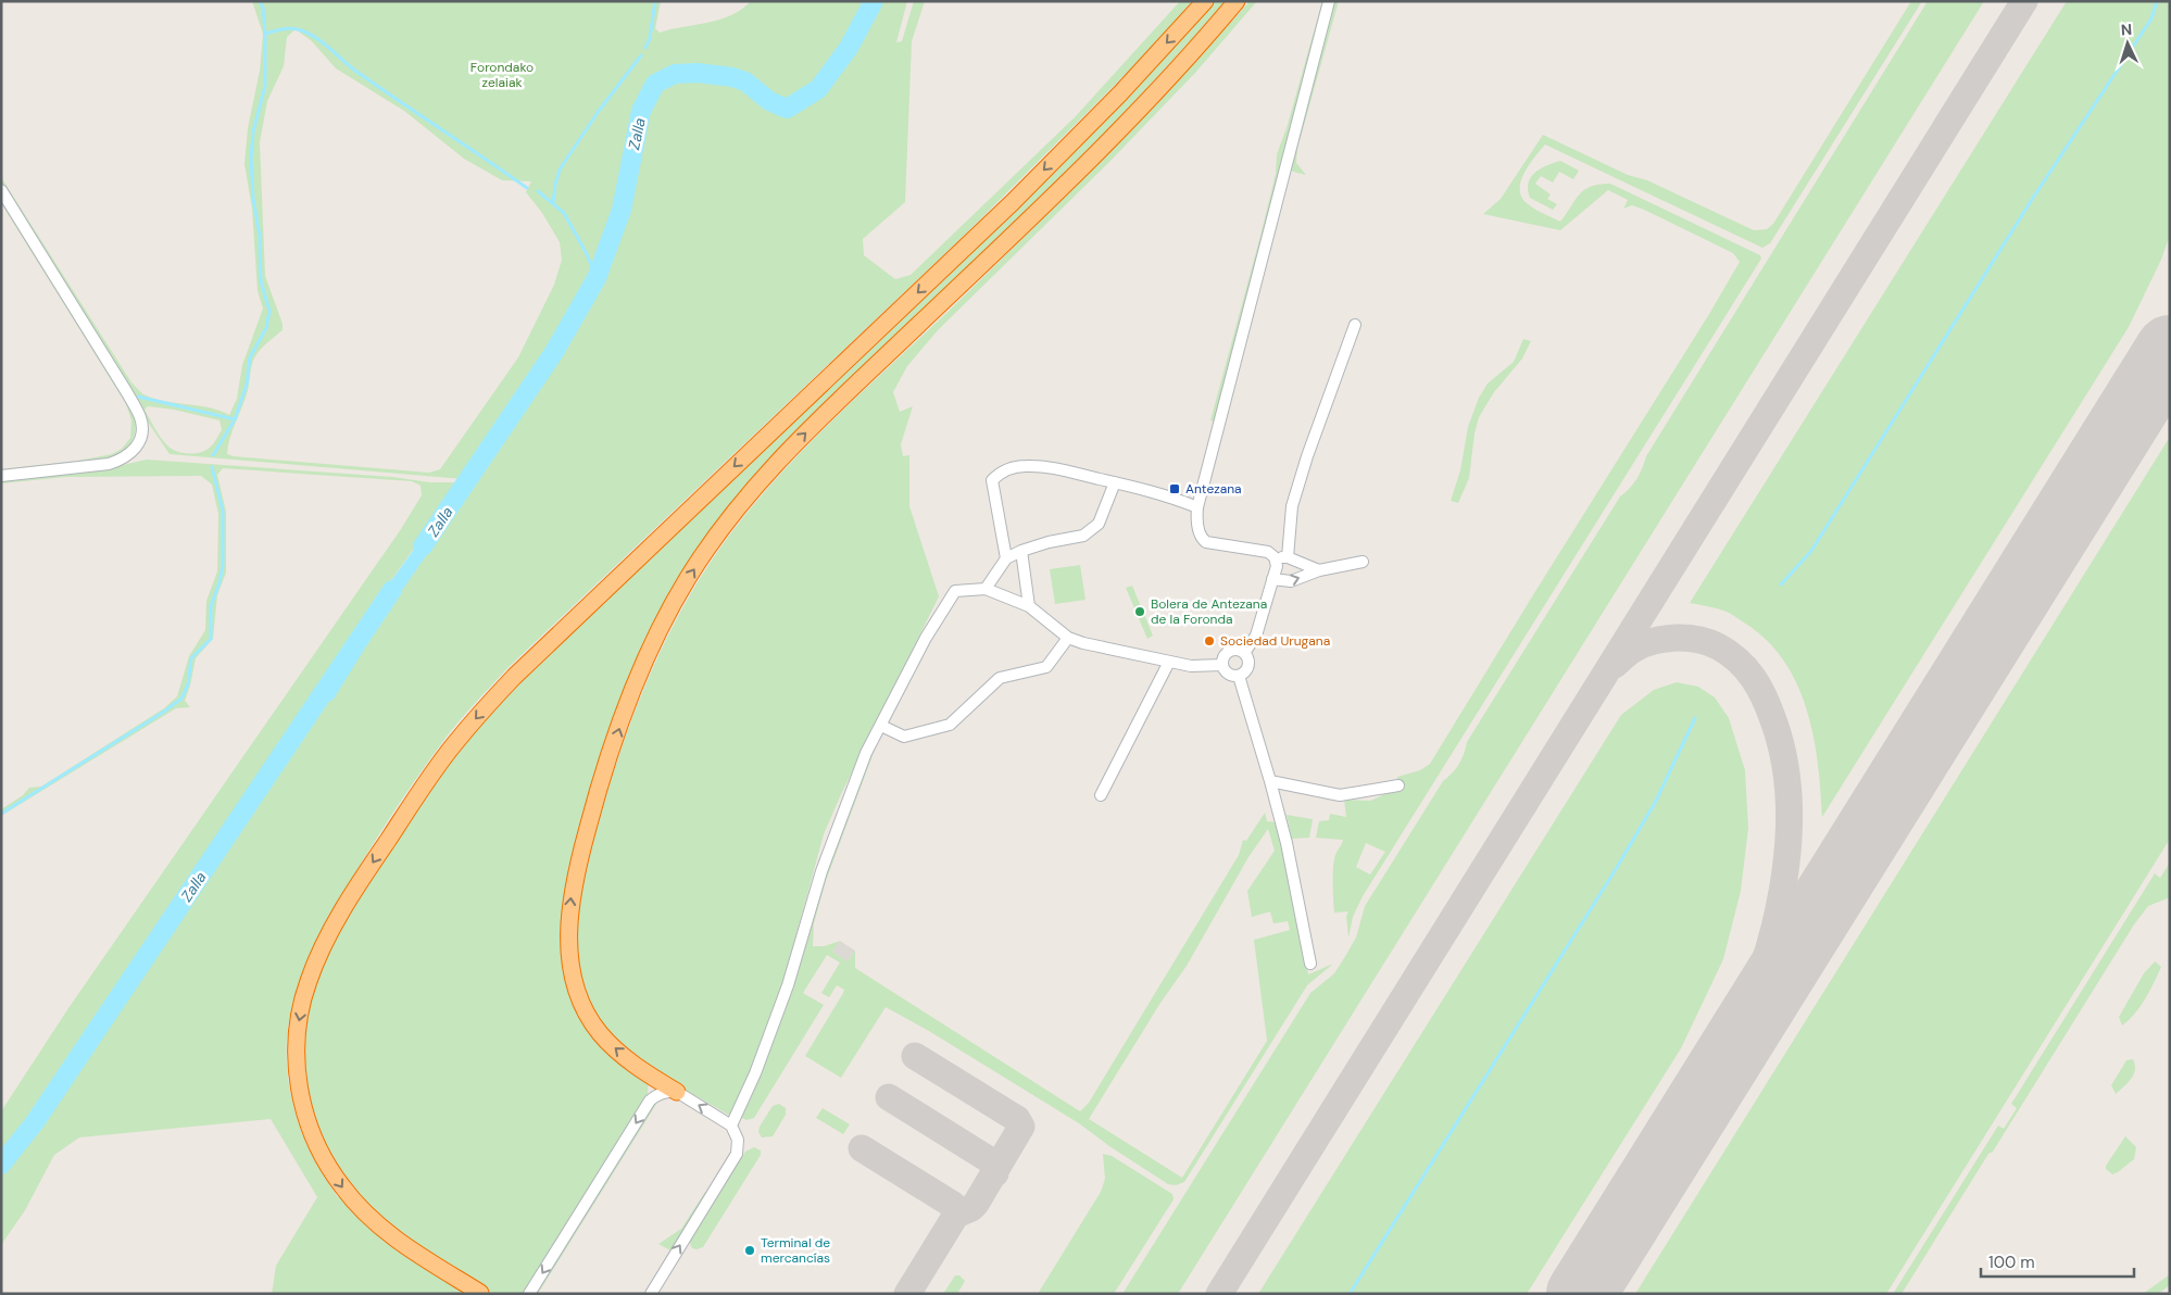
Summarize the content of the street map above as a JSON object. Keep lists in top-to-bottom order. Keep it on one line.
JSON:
{"water":["Zalla"],"parks":["Forondako zelaiak"],"places":{"transit":["Antezana"],"other":["Bolera de Antezana de la Foronda","Sociedad Urugana","Terminal de mercancías"]},"scale_bar":"100 m","north":"top"}
